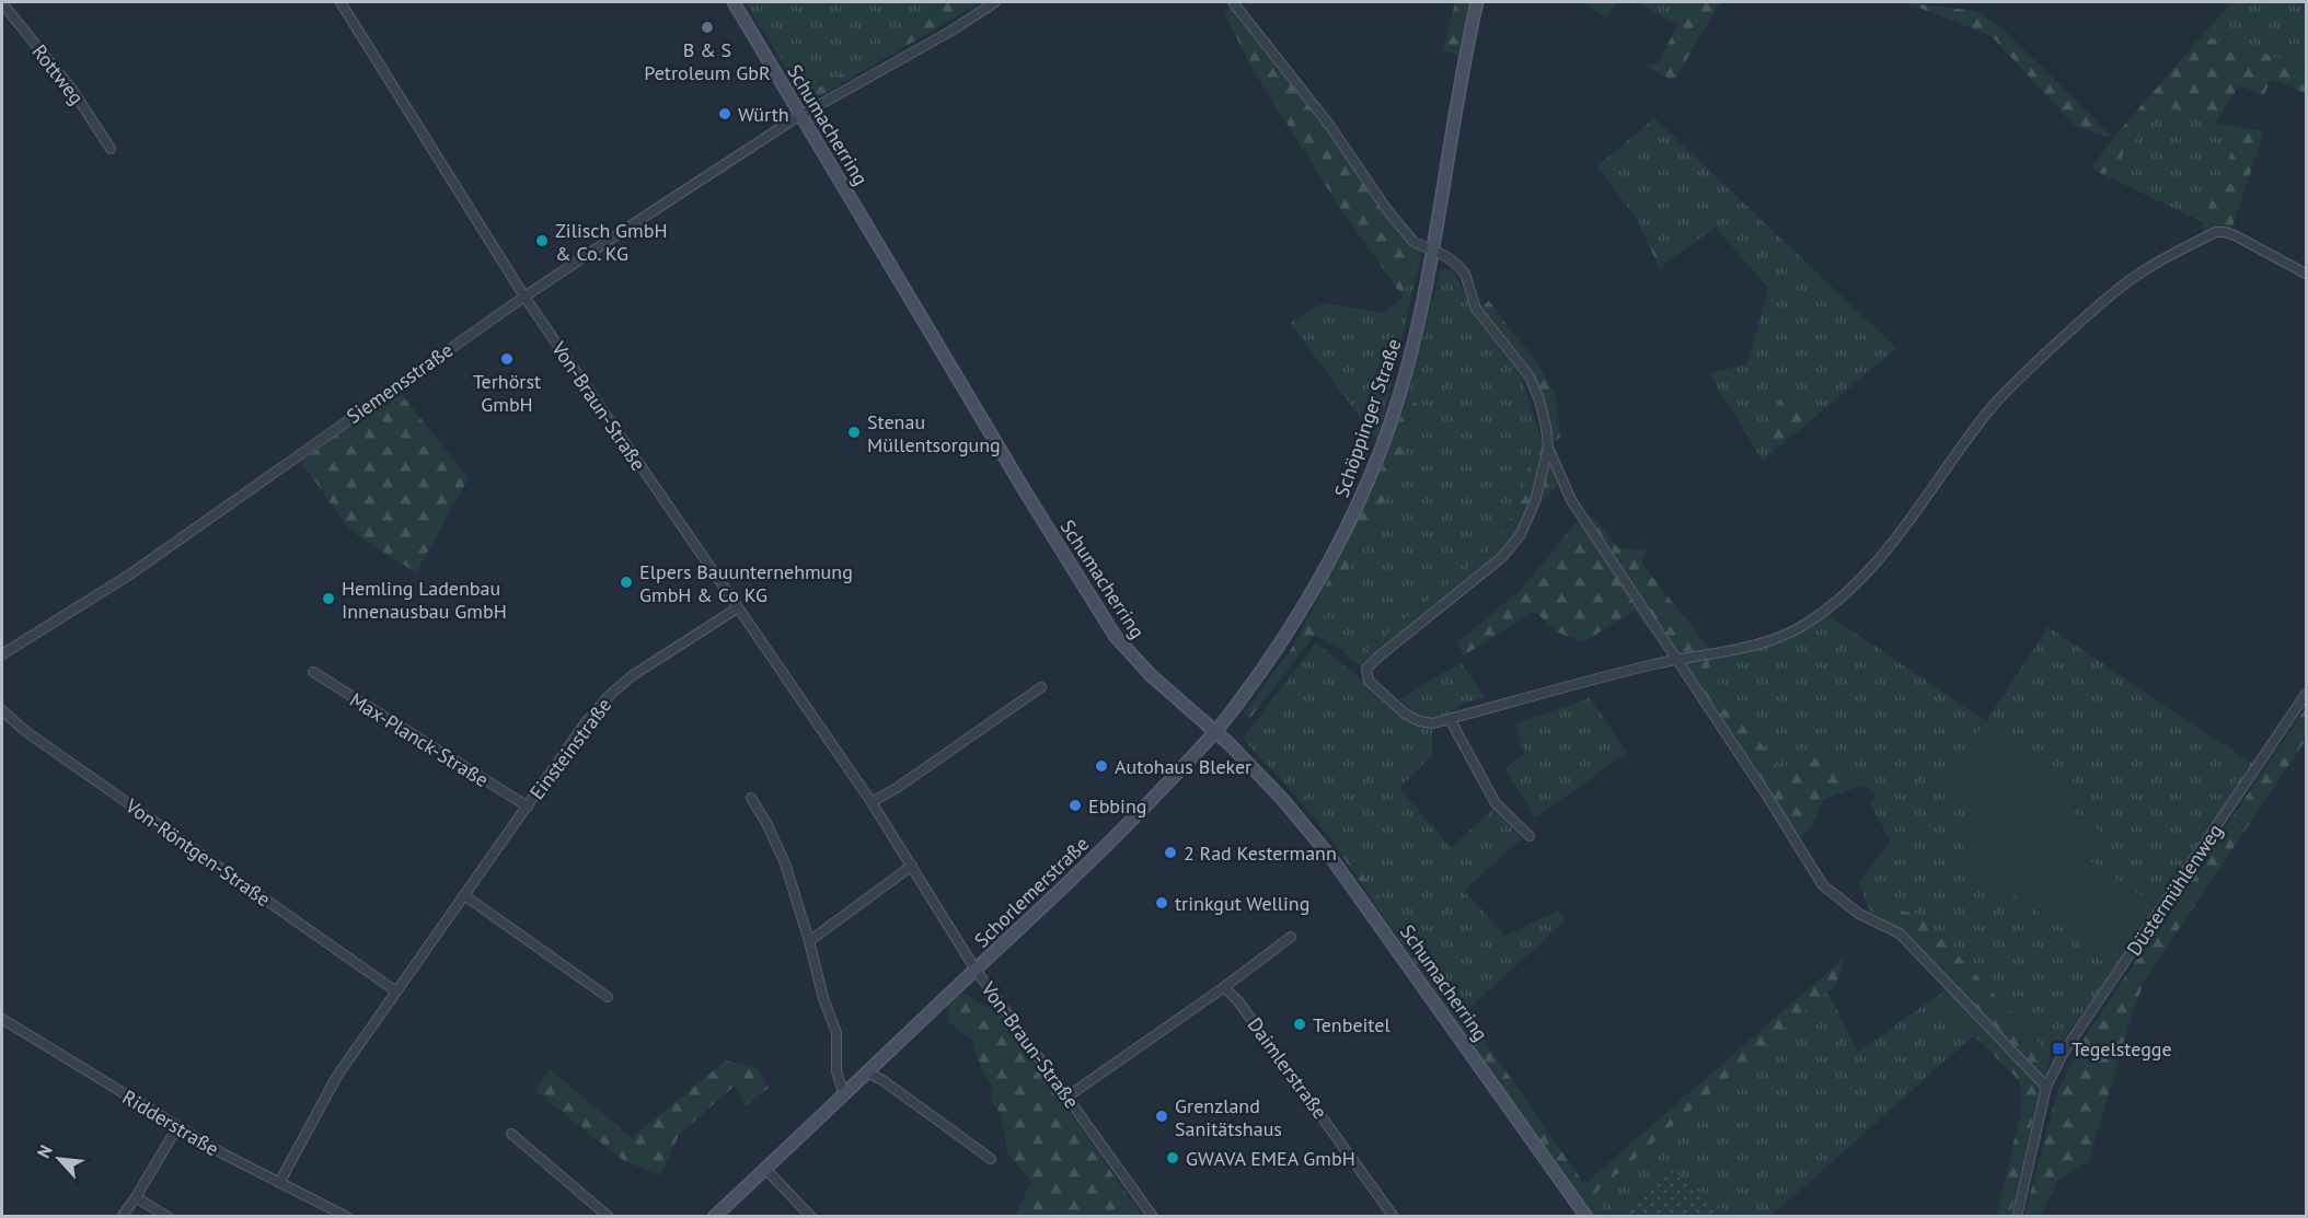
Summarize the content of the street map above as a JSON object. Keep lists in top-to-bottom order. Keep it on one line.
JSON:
{"streets":{"main road":["Schumacherring","Schöppinger Straße","Schorlemerstraße"],"street":["Rottweg","Siemensstraße","Von-Braun-Straße","Max-Planck-Straße","Einsteinstraße","Von-Röntgen-Straße","Düstermühlenweg","Daimlerstraße","Ridderstraße"]},"crossings":[["Schumacherring","Siemensstraße"],["Schumacherring","Schöppinger Straße"],["Schumacherring","Schorlemerstraße"],["Siemensstraße","Von-Braun-Straße"],["Von-Braun-Straße","Einsteinstraße"],["Von-Braun-Straße","Schorlemerstraße"],["Schöppinger Straße","Schorlemerstraße"],["Max-Planck-Straße","Einsteinstraße"],["Einsteinstraße","Von-Röntgen-Straße"],["Einsteinstraße","Ridderstraße"]],"places":{"other":["B & S Petroleum GbR","Würth","Zilisch GmbH & Co. KG","Terhörst GmbH","Stenau Müllentsorgung","Elpers Bauunternehmung GmbH & Co KG","Hemling Ladenbau Innenausbau GmbH","Autohaus Bleker","Ebbing","2 Rad Kestermann","trinkgut Welling","Tenbeitel","Grenzland Sanitätshaus","GWAVA EMEA GmbH"],"transit":["Tegelstegge"]},"north":"top left"}
